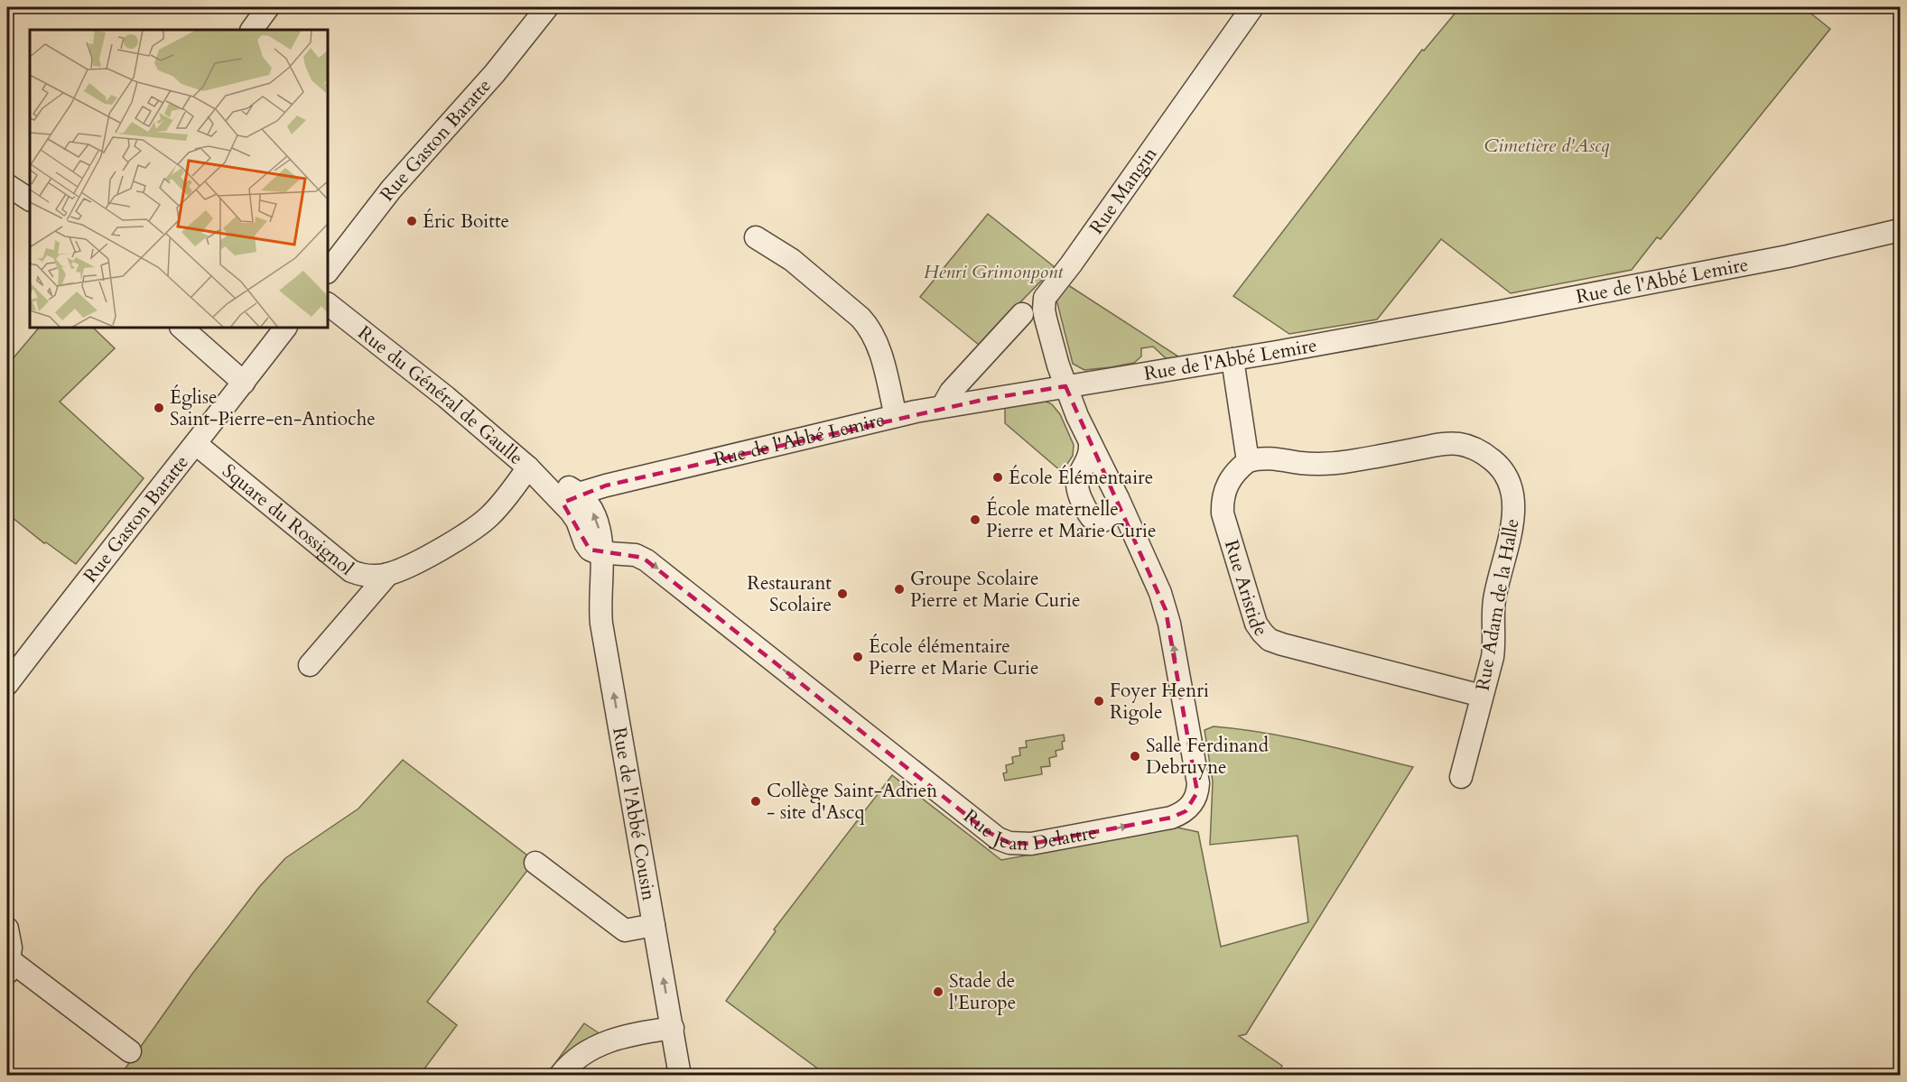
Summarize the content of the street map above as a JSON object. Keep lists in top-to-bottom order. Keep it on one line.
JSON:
{"streets":{"street":["Rue Gaston Baratte","Rue Mangin","Rue de l'Abbé Lemire","Rue du Général de Gaulle","Square du Rossignol","Rue Aristide","Rue Adam de la Halle","Rue de l'Abbé Cousin","Rue Jean Delattre"]},"crossings":[["Rue Gaston Baratte","Square du Rossignol"],["Rue Mangin","Rue de l'Abbé Lemire"],["Rue Mangin","Rue Jean Delattre"],["Rue de l'Abbé Lemire","Rue du Général de Gaulle"],["Rue de l'Abbé Lemire","Rue Jean Delattre"],["Rue du Général de Gaulle","Square du Rossignol"],["Rue du Général de Gaulle","Rue de l'Abbé Cousin"],["Rue du Général de Gaulle","Rue Jean Delattre"],["Rue Aristide","Rue Adam de la Halle"],["Rue de l'Abbé Cousin","Rue Jean Delattre"]],"one_way":["Rue de l'Abbé Cousin"],"parks":["Cimetière d'Ascq","Henri Grimonpont"],"places":["Éric Boitte","Église Saint-Pierre-en-Antioche","École Élémentaire","École maternelle Pierre et Marie Curie","Groupe Scolaire Pierre et Marie Curie","Restaurant Scolaire","École élémentaire Pierre et Marie Curie","Foyer Henri Rigole","Salle Ferdinand Debruyne","Collège Saint-Adrien - site d'Ascq","Stade de l'Europe"]}
